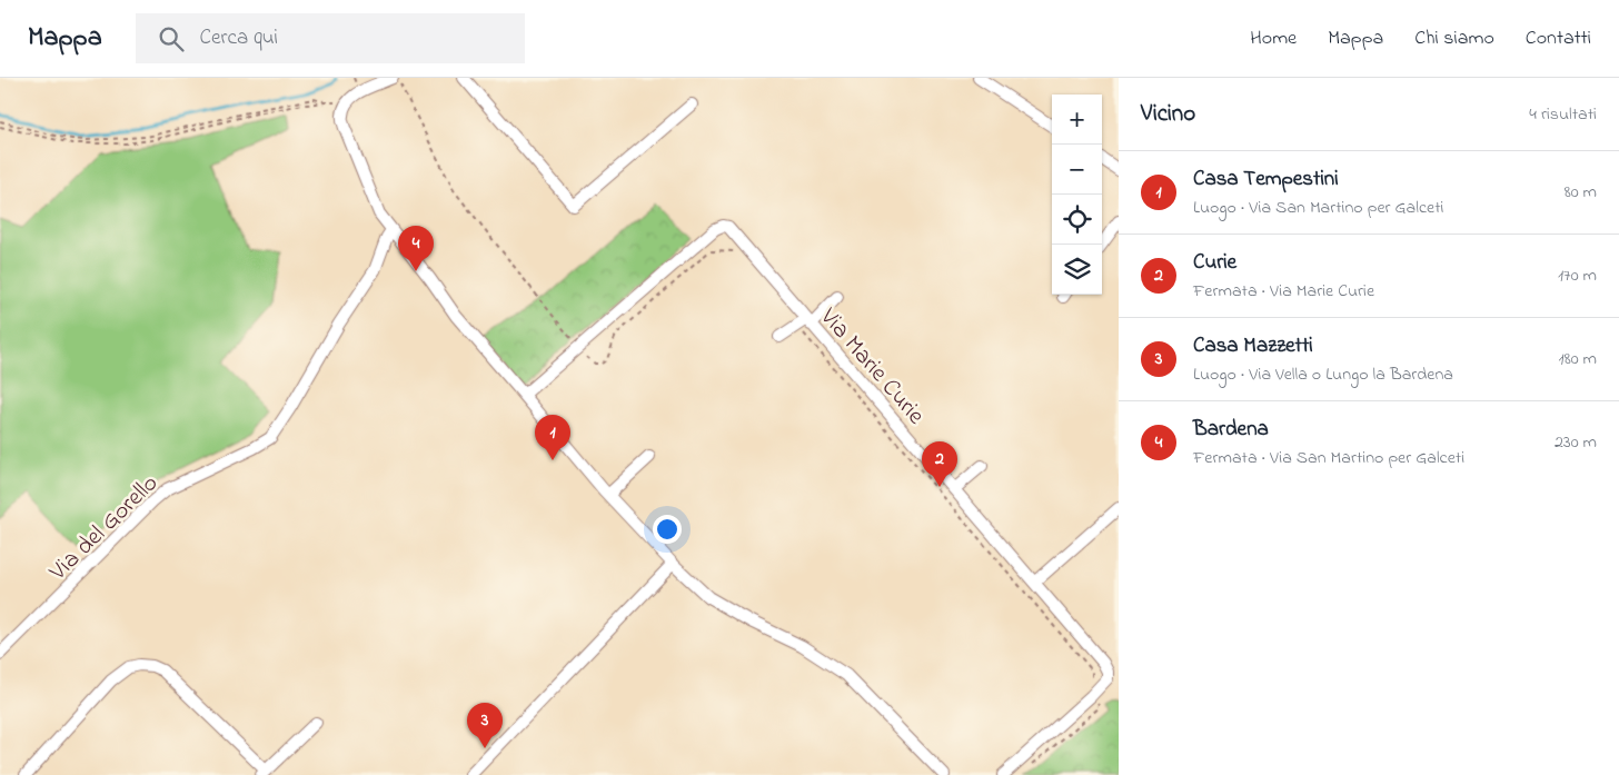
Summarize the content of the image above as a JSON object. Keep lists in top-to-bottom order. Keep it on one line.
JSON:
{"streets":{"street":["Via Marie Curie","Via del Gorello"]},"page":{"header":"Mappa","search":"Cerca qui","nav":["Home","Mappa","Chi siamo","Contatti"],"heading":["Vicino","4 risultati"],"map_buttons":["+","−"],"list":[{"mark":"1","name":"Casa Tempestini","note":"Luogo · Via San Martino per Galceti","value":"80 m"},{"mark":"2","name":"Curie","note":"Fermata · Via Marie Curie","value":"170 m"},{"mark":"3","name":"Casa Mazzetti","note":"Luogo · Via Vella o Lungo la Bardena","value":"180 m"},{"mark":"4","name":"Bardena","note":"Fermata · Via San Martino per Galceti","value":"230 m"}],"pins":["4","1","2","3"]}}
